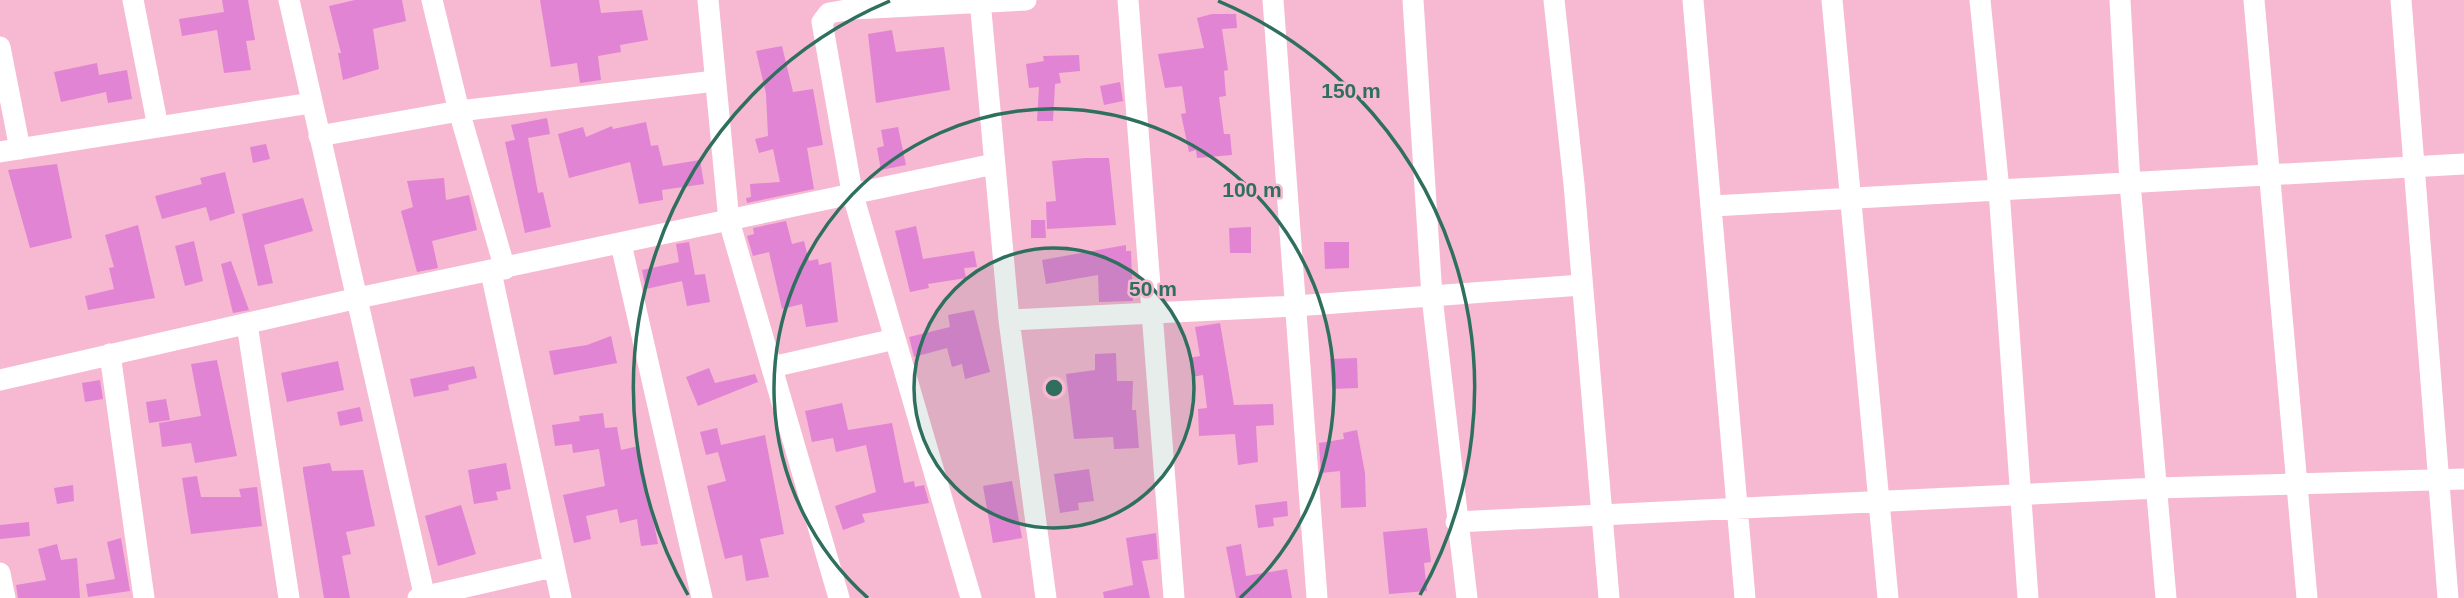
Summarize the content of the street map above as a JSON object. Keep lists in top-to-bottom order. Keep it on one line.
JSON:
{"rings":["150 m","100 m","50 m"]}
